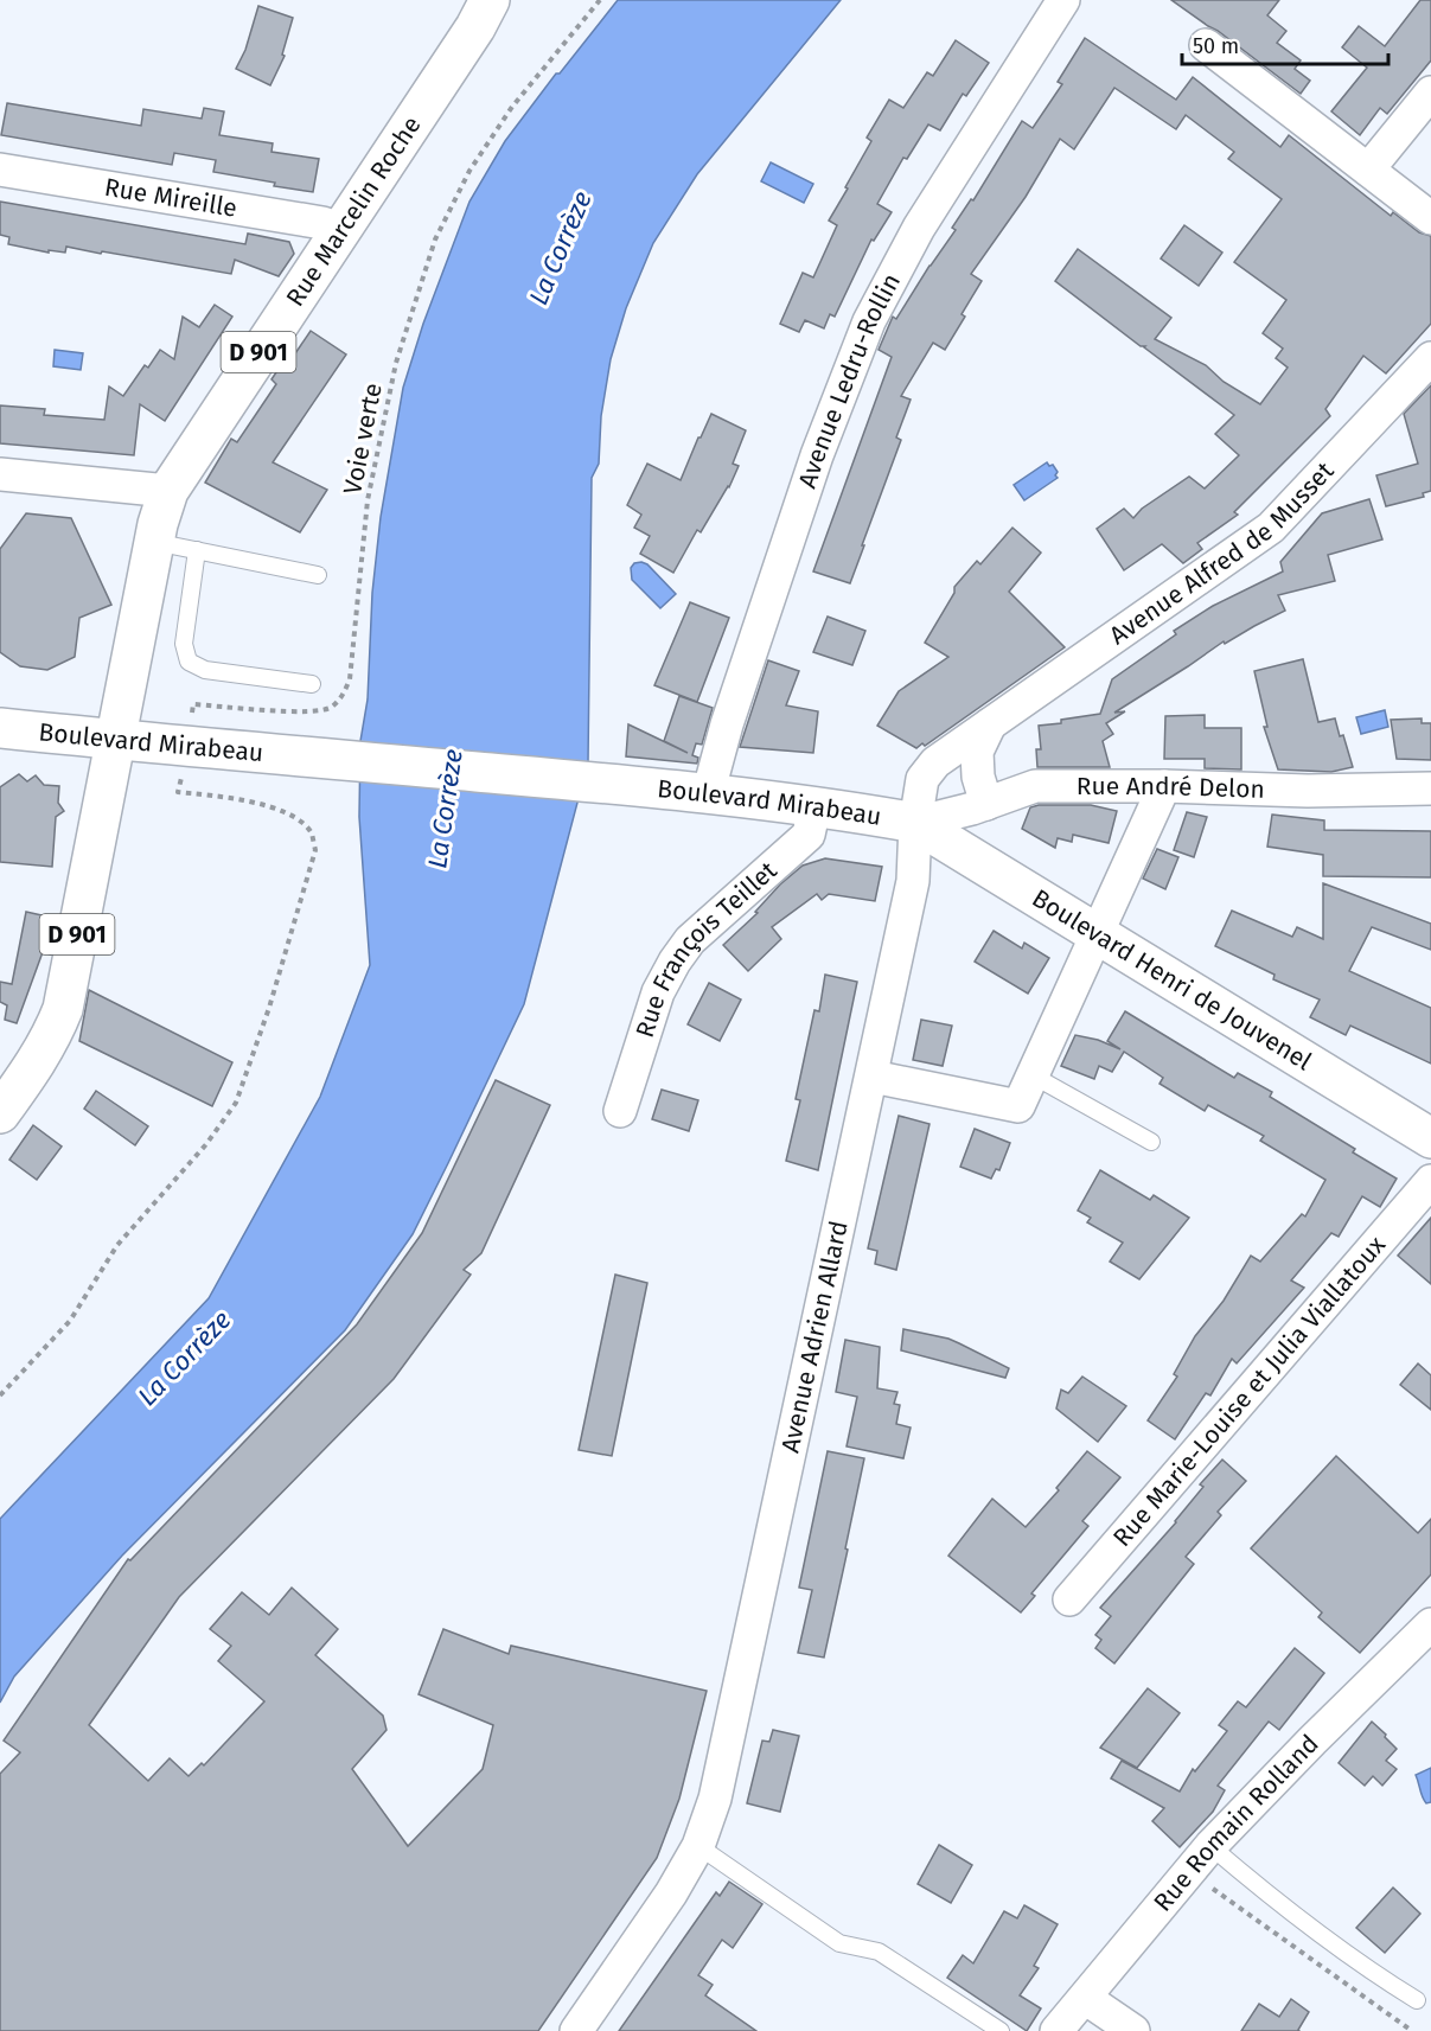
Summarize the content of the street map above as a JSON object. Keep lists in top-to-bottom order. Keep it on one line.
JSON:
{"streets":{"main road":["Rue Marcelin Roche","D 901","Boulevard Mirabeau","Boulevard Henri de Jouvenel"],"street":["Rue Mireille","Avenue Ledru-Rollin","Avenue Alfred de Musset","Rue André Delon","Rue François Teillet","Avenue Adrien Allard","Rue Marie-Louise et Julia Viallatoux","Rue Romain Rolland"],"path":["Voie verte"]},"crossings":[["Rue Mireille","Rue Marcelin Roche"],["Rue Marcelin Roche","D 901"],["Rue Marcelin Roche","Boulevard Mirabeau"],["D 901","Boulevard Mirabeau"],["Avenue Ledru-Rollin","Boulevard Mirabeau"],["Voie verte","Boulevard Mirabeau"],["Avenue Alfred de Musset","Boulevard Mirabeau"],["Avenue Alfred de Musset","Rue André Delon"],["Avenue Alfred de Musset","Boulevard Henri de Jouvenel"],["Avenue Alfred de Musset","Avenue Adrien Allard"],["Boulevard Mirabeau","Rue André Delon"],["Boulevard Mirabeau","Rue François Teillet"],["Boulevard Mirabeau","Boulevard Henri de Jouvenel"],["Boulevard Mirabeau","Avenue Adrien Allard"],["Rue André Delon","Boulevard Henri de Jouvenel"],["Rue André Delon","Avenue Adrien Allard"],["Boulevard Henri de Jouvenel","Avenue Adrien Allard"]],"water":["La Corrèze"],"scale_bar":"50 m"}
